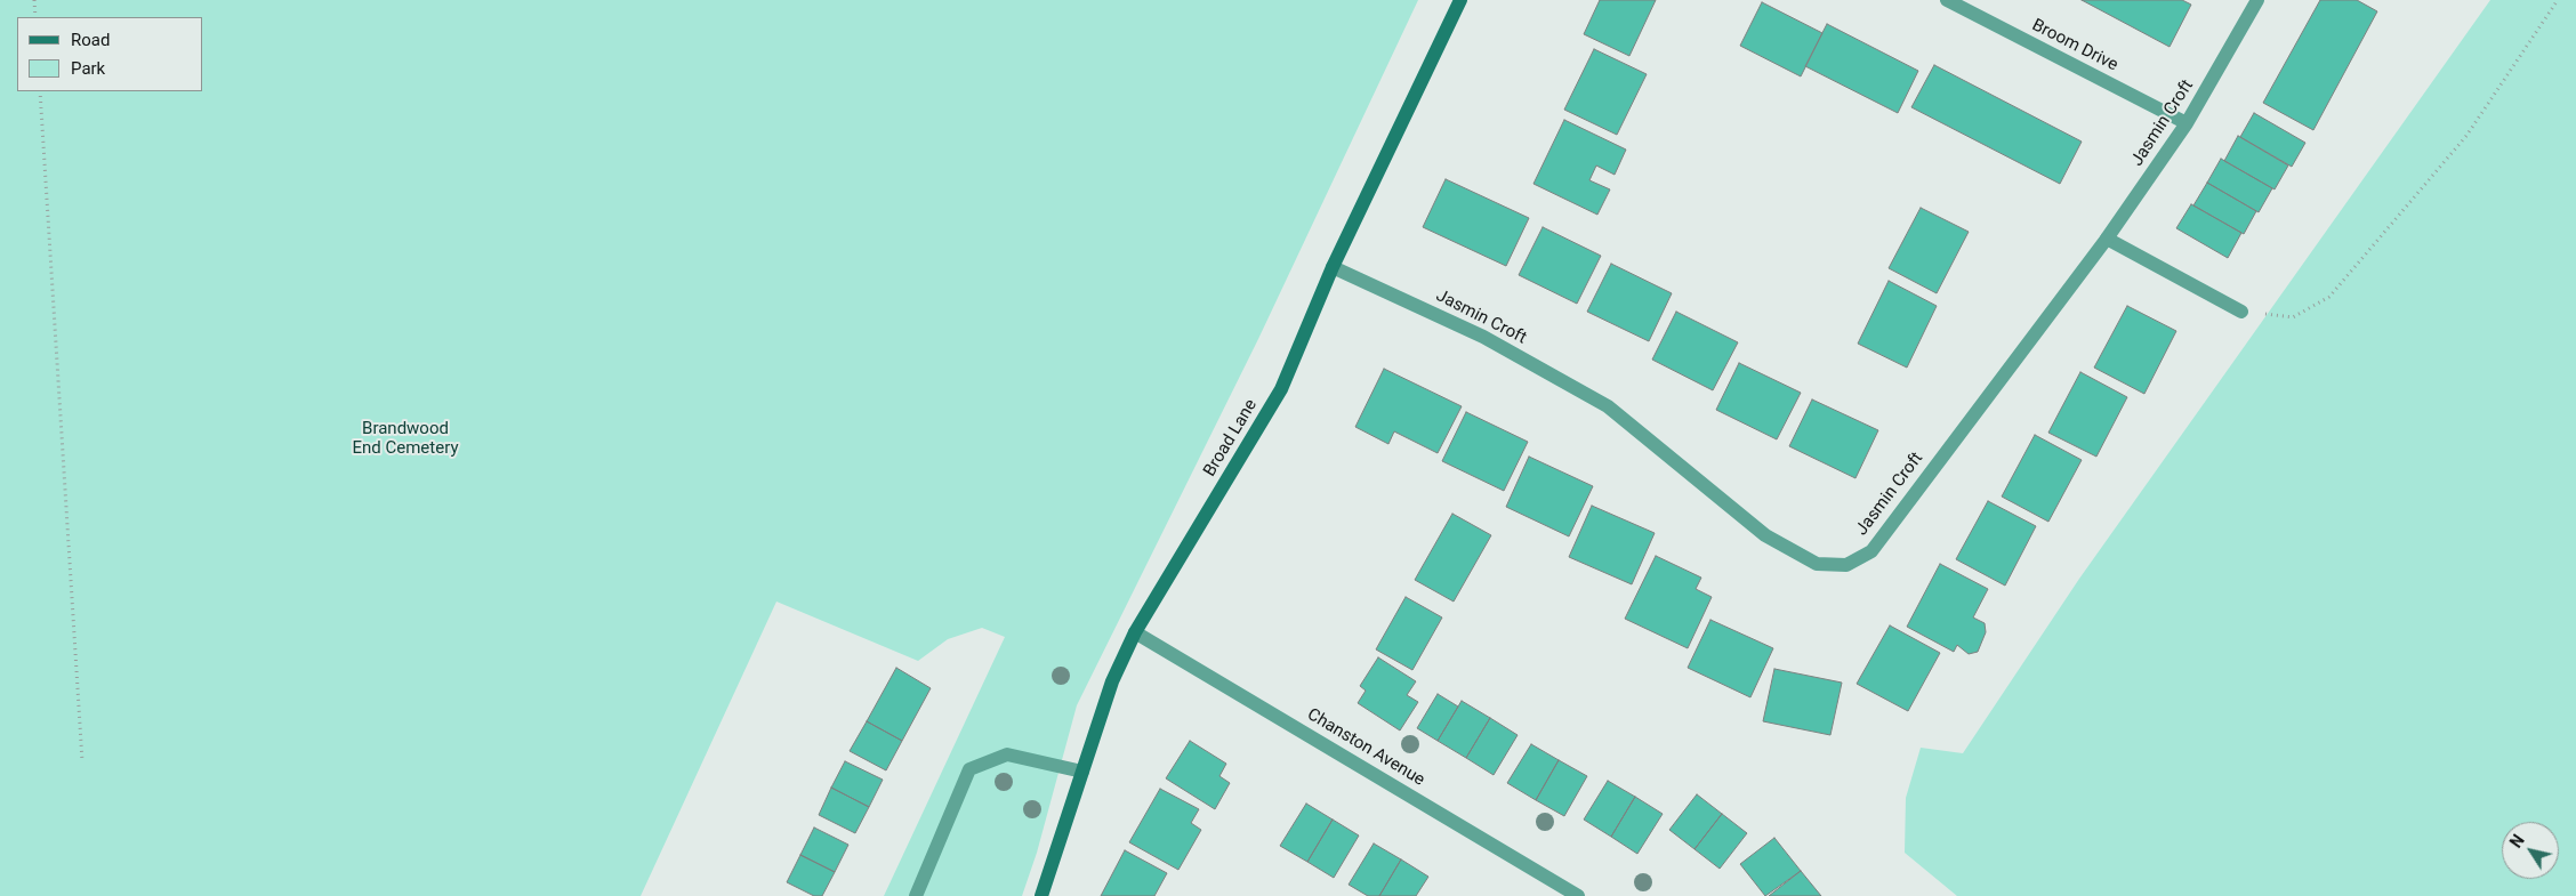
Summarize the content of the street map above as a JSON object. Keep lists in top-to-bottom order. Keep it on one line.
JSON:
{"streets":{"street":["Broom Drive","Jasmin Croft","Broad Lane","Chanston Avenue"]},"crossings":[["Broom Drive","Jasmin Croft"],["Jasmin Croft","Broad Lane"],["Broad Lane","Chanston Avenue"]],"parks":["Brandwood End Cemetery"],"legend":["Road","Park"],"north":"top left"}
